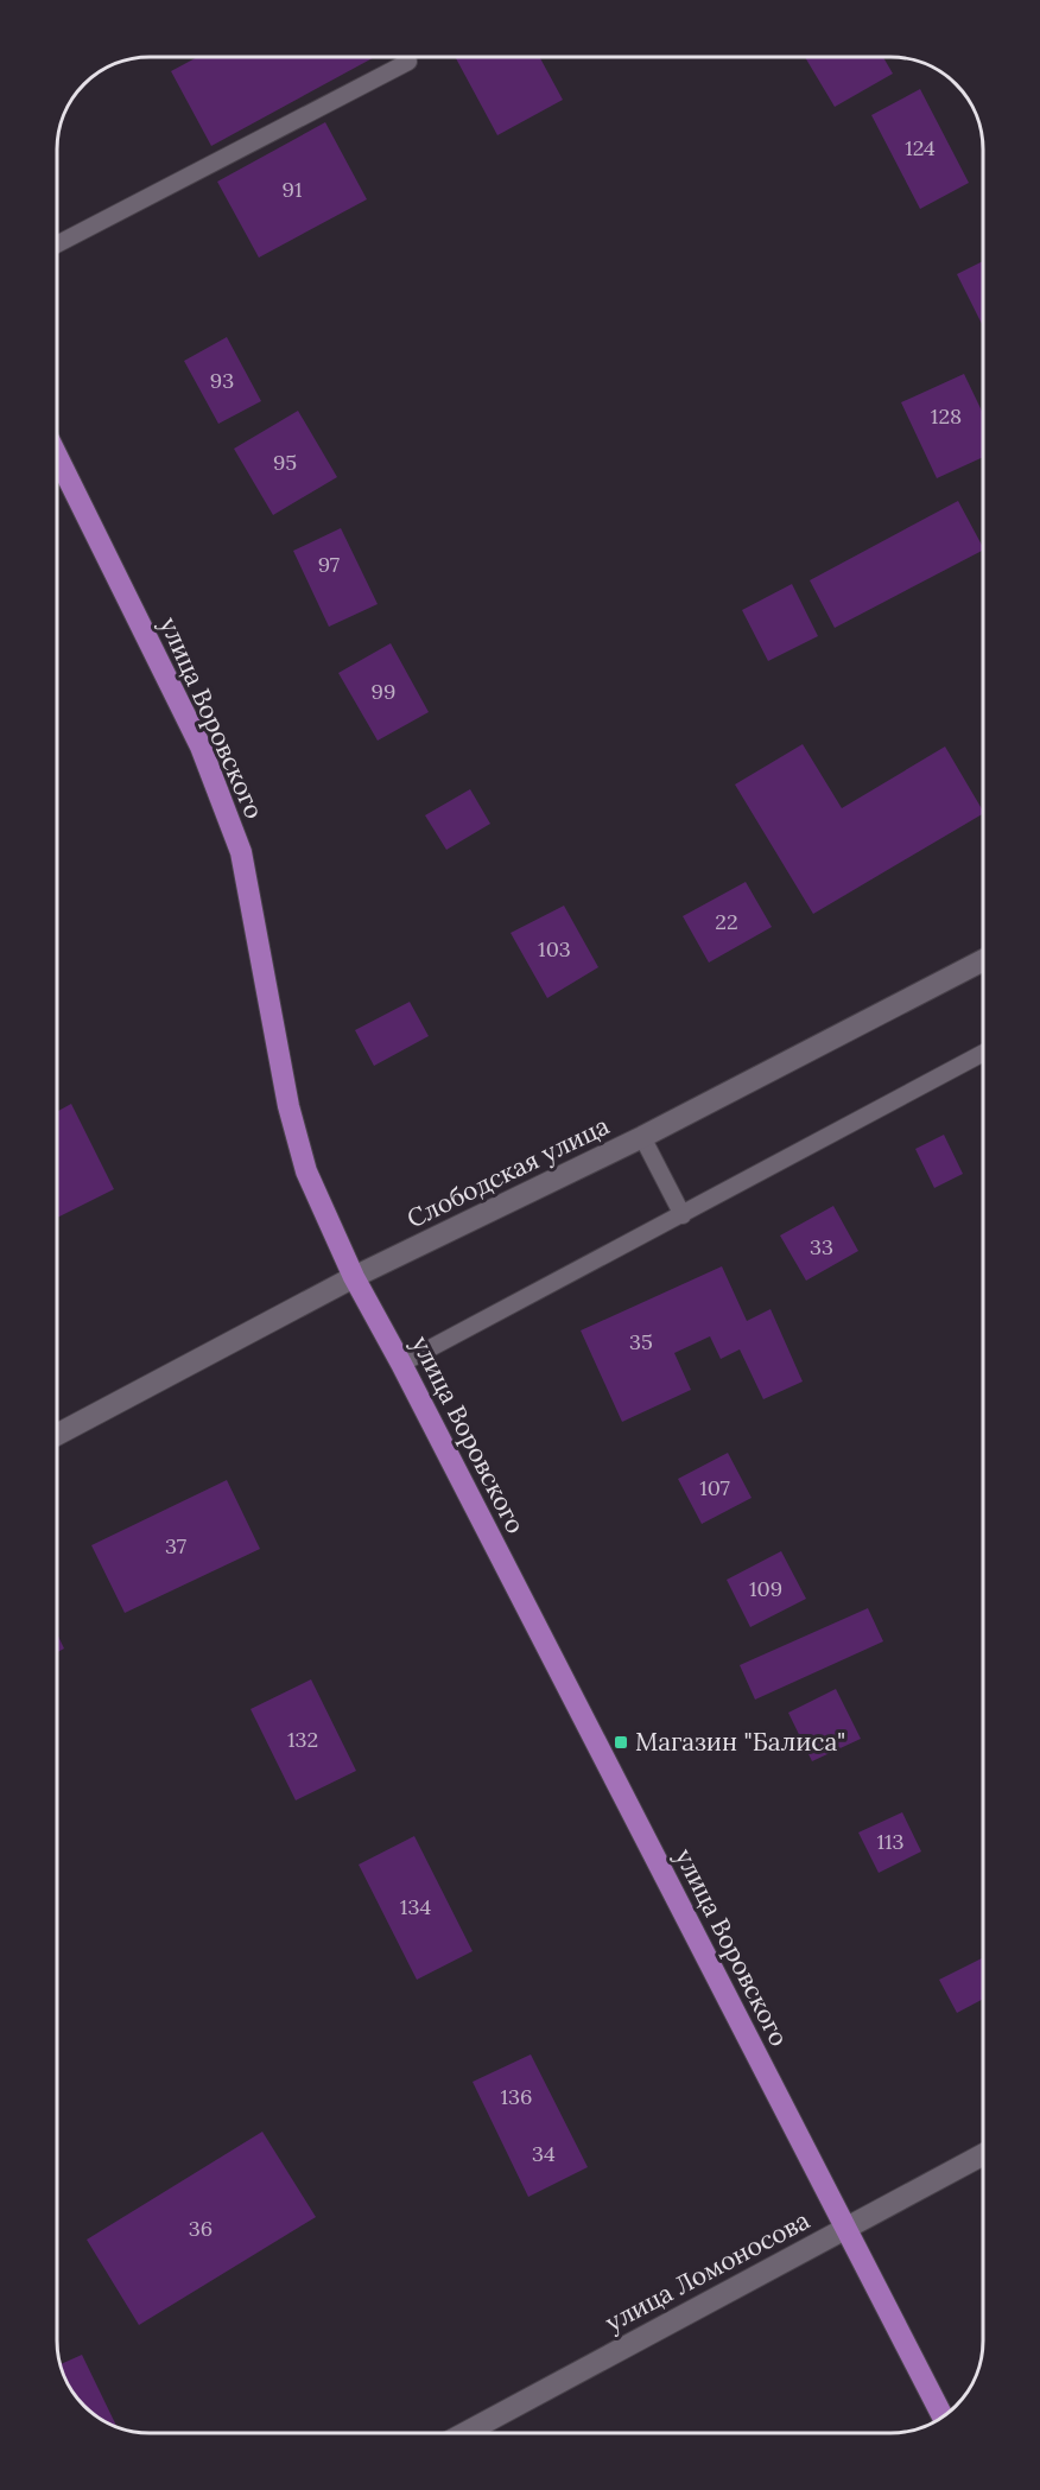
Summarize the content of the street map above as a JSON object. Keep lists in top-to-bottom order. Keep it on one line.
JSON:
{"streets":{"main road":["улица Воровского"],"street":["Слободская улица","улица Ломоносова"]},"crossings":[["улица Воровского","Слободская улица"],["улица Воровского","улица Ломоносова"]],"places":{"transit":["Магазин \"Балиса\""]},"house_numbers":["124","91","93","128","95","97","99","22","103","33","35","107","37","109","132","113","134","136","34","36"]}
